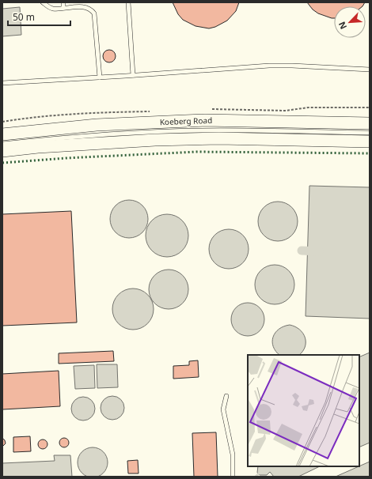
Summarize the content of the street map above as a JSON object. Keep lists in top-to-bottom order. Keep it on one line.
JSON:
{"streets":{"main road":["Koeberg Road"]},"scale_bar":"50 m","north":"bottom left"}
